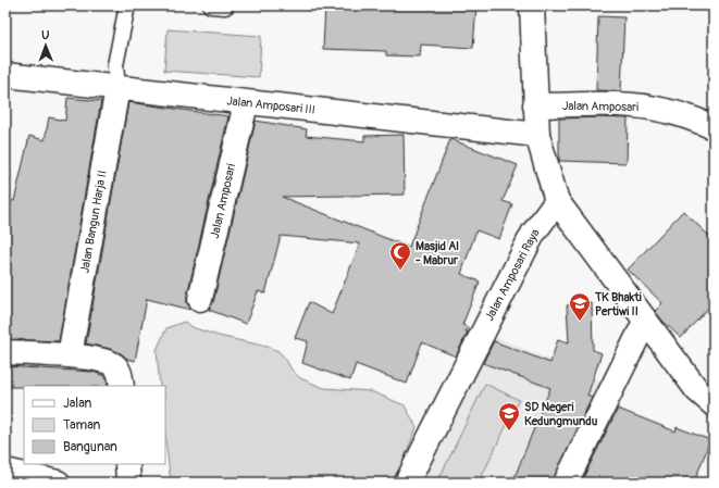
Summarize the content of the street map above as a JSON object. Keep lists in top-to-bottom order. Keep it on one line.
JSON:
{"streets":{"street":["Jalan Amposari III","Jalan Amposari","Jalan Bangun Harja II","Jalan Amposari Raya"]},"crossings":[["Jalan Amposari III","Jalan Amposari"],["Jalan Amposari III","Jalan Bangun Harja II"]],"places":{"mosque":["Masjid Al - Mabrur"],"school or university":["TK Bhakti Pertiwi II","SD Negeri Kedungmundu"]},"legend":["Jalan","Taman","Bangunan"],"north":"top"}
